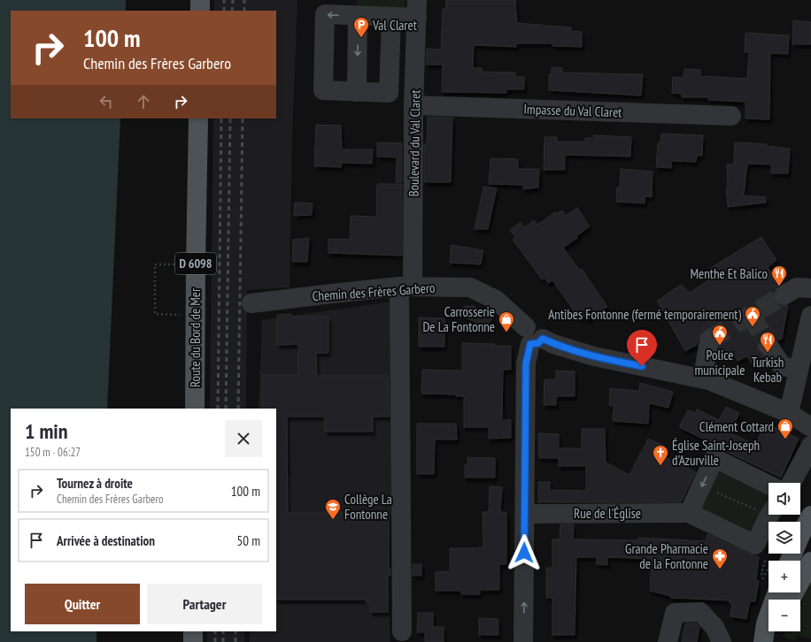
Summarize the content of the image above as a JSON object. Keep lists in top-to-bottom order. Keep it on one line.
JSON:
{"streets":{"main road":["D 6098","Route du Bord de Mer"],"street":["Impasse du Val Claret","Boulevard du Val Claret","Chemin des Frères Garbero","Rue de l'Église"]},"crossings":[["Impasse du Val Claret","Boulevard du Val Claret"],["Boulevard du Val Claret","Chemin des Frères Garbero"]],"places":{"parking":["Val Claret"],"restaurant":["Menthe Et Balico","Turkish Kebab"],"public building":["Antibes Fontonne (fermé temporairement)","Police municipale"],"shop":["Carrosserie De La Fontonne","Clément Cottard"],"church":["Église Saint-Joseph d'Azurville"],"school or university":["Collège La Fontonne"],"pharmacy":["Grande Pharmacie de la Fontonne"]},"page":{"turn":["100 m","Chemin des Frères Garbero"],"heading":["1 min","150 m · 06:27"],"list":[{"name":"Tournez à droite","note":"Chemin des Frères Garbero","value":"100 m"},{"name":"Arrivée à destination","value":"50 m"}],"map_buttons":["+","−"],"buttons":["Quitter","Partager"]}}
